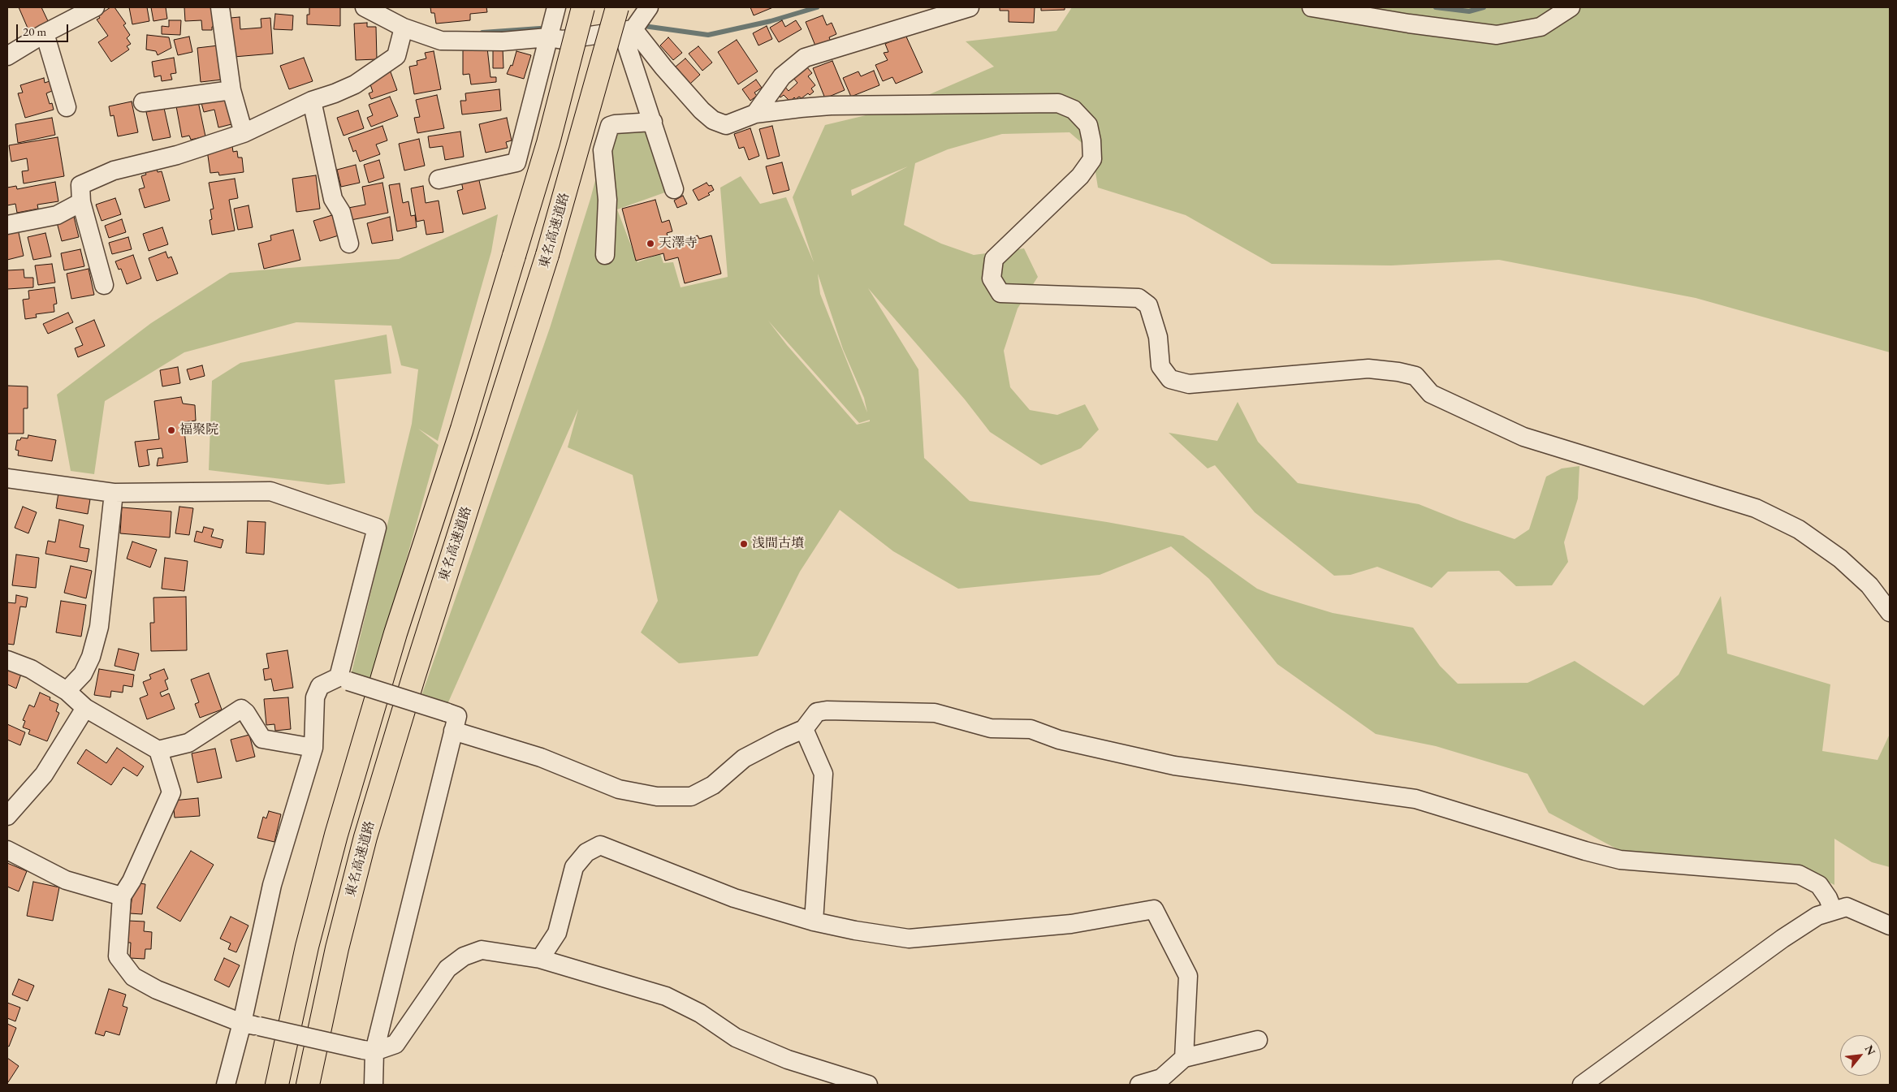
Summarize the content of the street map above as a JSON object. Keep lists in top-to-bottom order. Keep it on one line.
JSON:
{"streets":{"highway":["東名高速道路"]},"places":["天澤寺","福聚院","浅間古墳"],"scale_bar":"20 m","north":"top right"}
